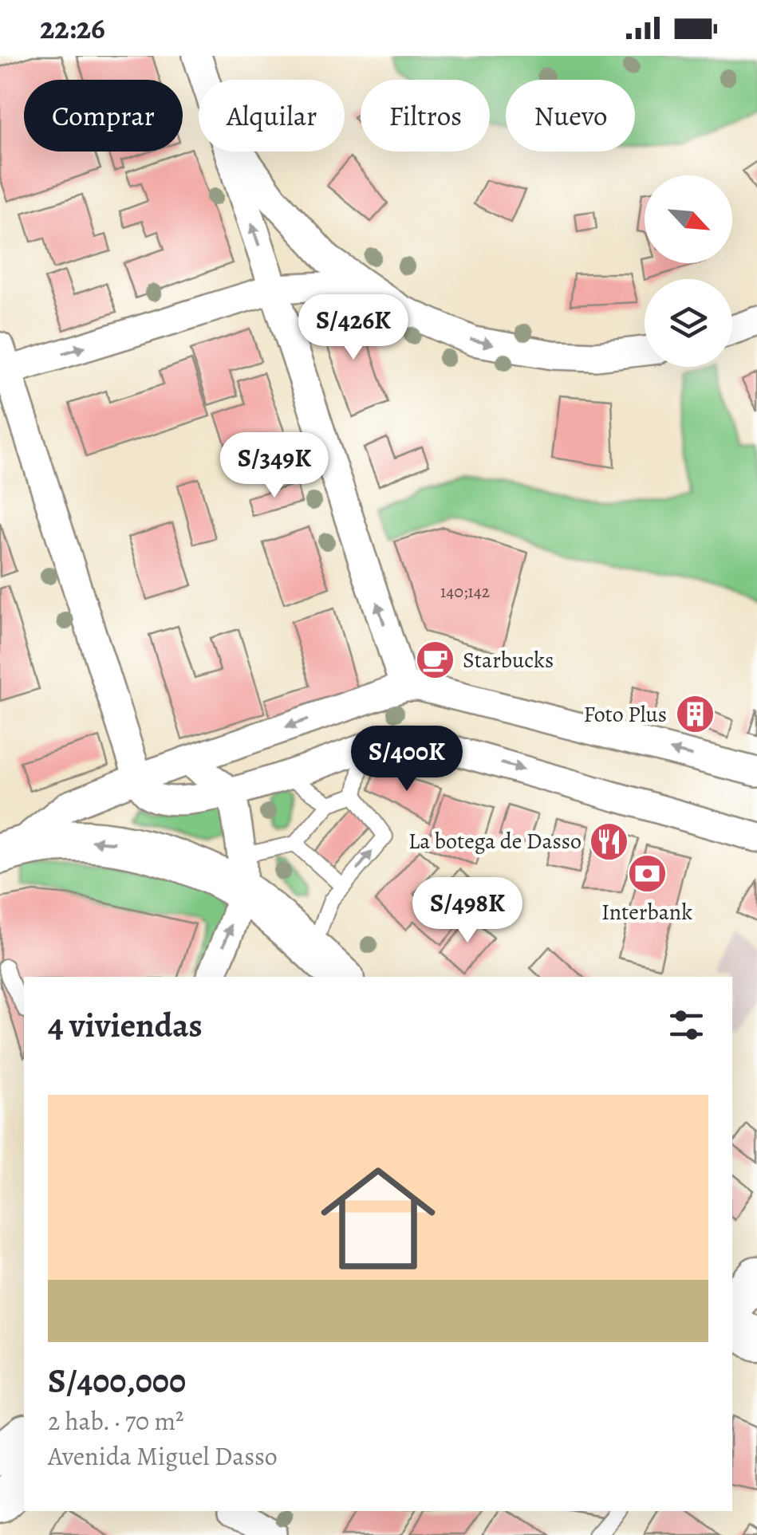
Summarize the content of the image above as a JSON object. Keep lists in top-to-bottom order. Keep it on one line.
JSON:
{"places":{"cafe":["Starbucks"],"building":["Foto Plus"],"restaurant":["La botega de Dasso"],"bank":["Interbank"]},"house_numbers":["140;142"],"north":"bottom right","page":{"status":"22:26","chip":["Comprar","Alquilar","Filtros","Nuevo"],"price":["S/426K","S/349K","S/400K","S/498K"],"heading":"4 viviendas","list":[{"name":"S/400,000","note":"2 hab. · 70 m² · Avenida Miguel Dasso"}]}}
